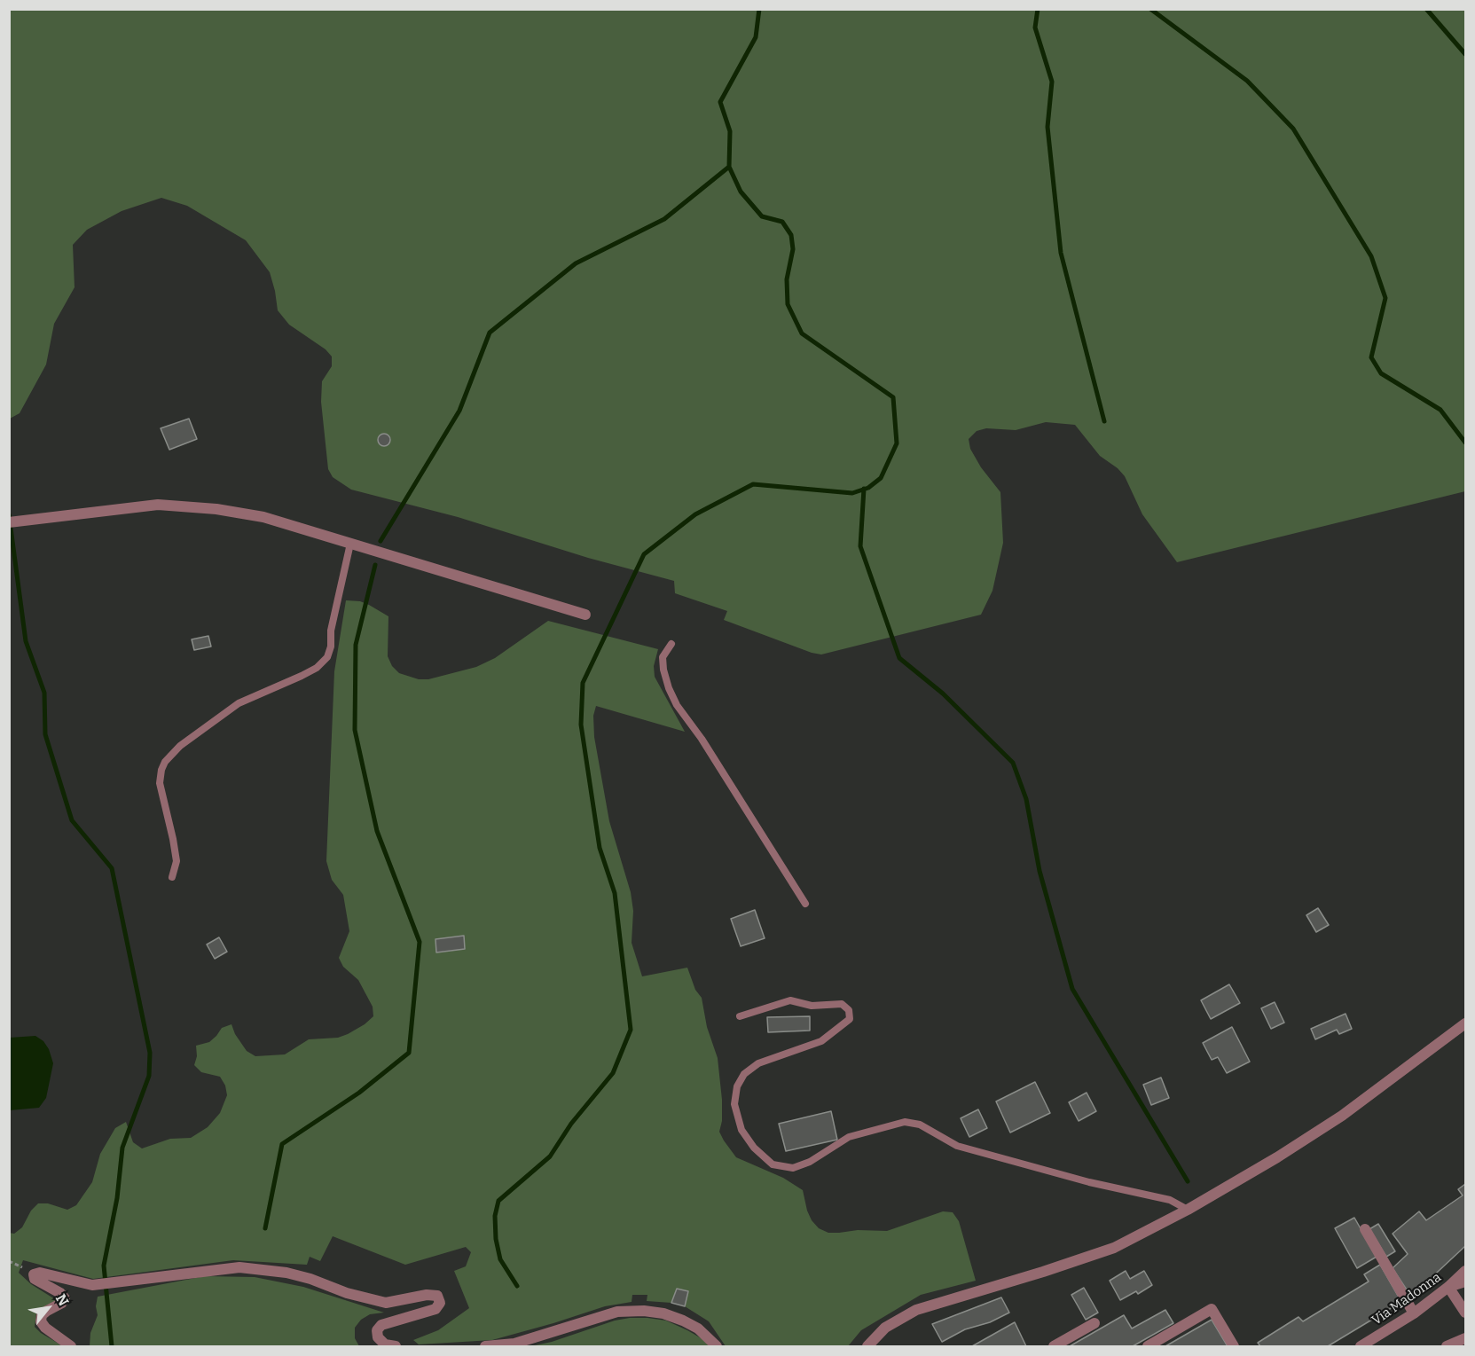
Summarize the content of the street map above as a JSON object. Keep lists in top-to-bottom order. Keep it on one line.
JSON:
{"streets":{"street":["Via Madonna"]},"north":"top right"}
